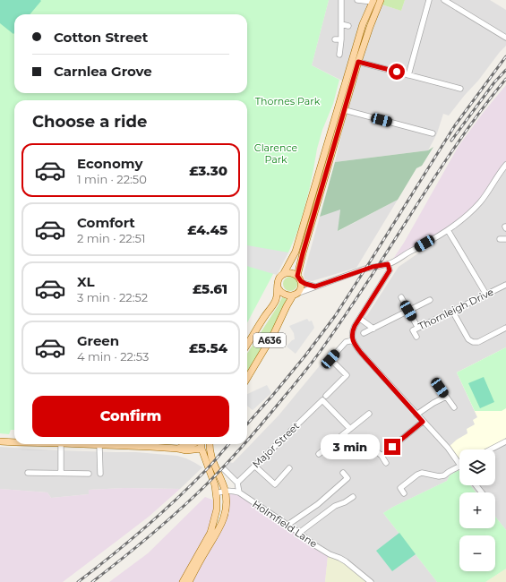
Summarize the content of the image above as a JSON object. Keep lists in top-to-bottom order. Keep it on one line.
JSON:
{"streets":{"main road":["A636"],"street":["Thornleigh Drive","Major Street","Holmfield Lane"]},"parks":["Thornes Park","Clarence Park"],"page":{"banner":["Cotton Street","Carnlea Grove"],"heading":"Choose a ride","list":[{"name":"Economy","note":"1 min · 22:50","value":"£3.30"},{"name":"Comfort","note":"2 min · 22:51","value":"£4.45"},{"name":"XL","note":"3 min · 22:52","value":"£5.61"},{"name":"Green","note":"4 min · 22:53","value":"£5.54"}],"buttons":"Confirm","bubble":"3 min","map_buttons":["+","−"]}}
